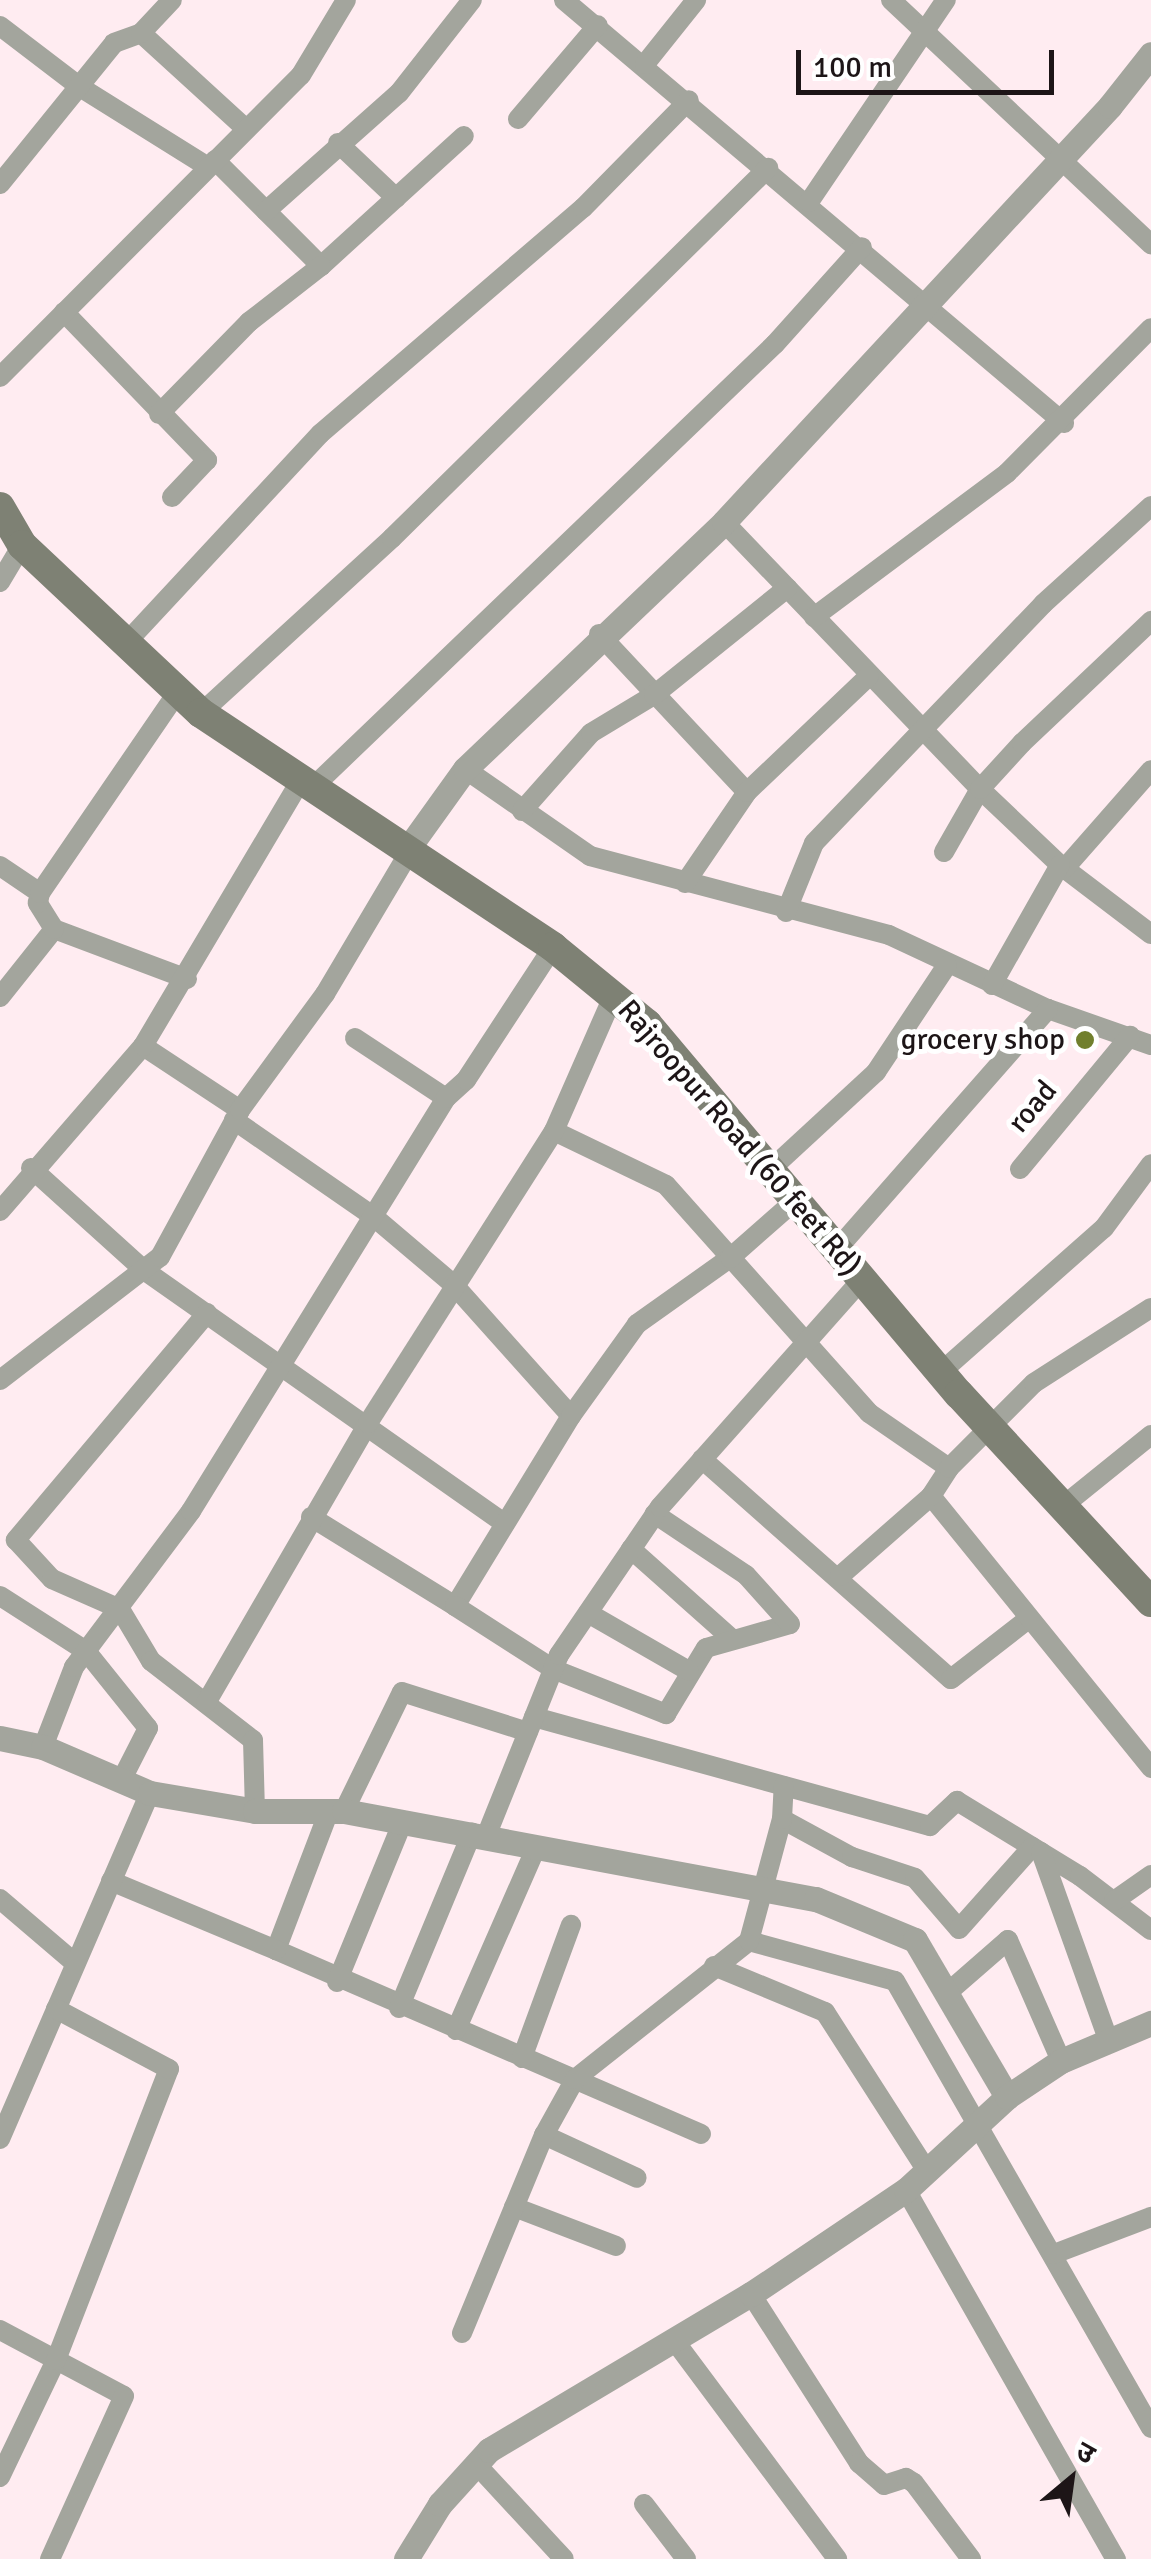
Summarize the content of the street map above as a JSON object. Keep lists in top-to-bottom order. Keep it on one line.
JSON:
{"streets":{"main road":["Rajroopur Road (60 feet Rd)"],"street":["road"]},"places":["grocery shop"],"scale_bar":"100 m","north":"top right"}
